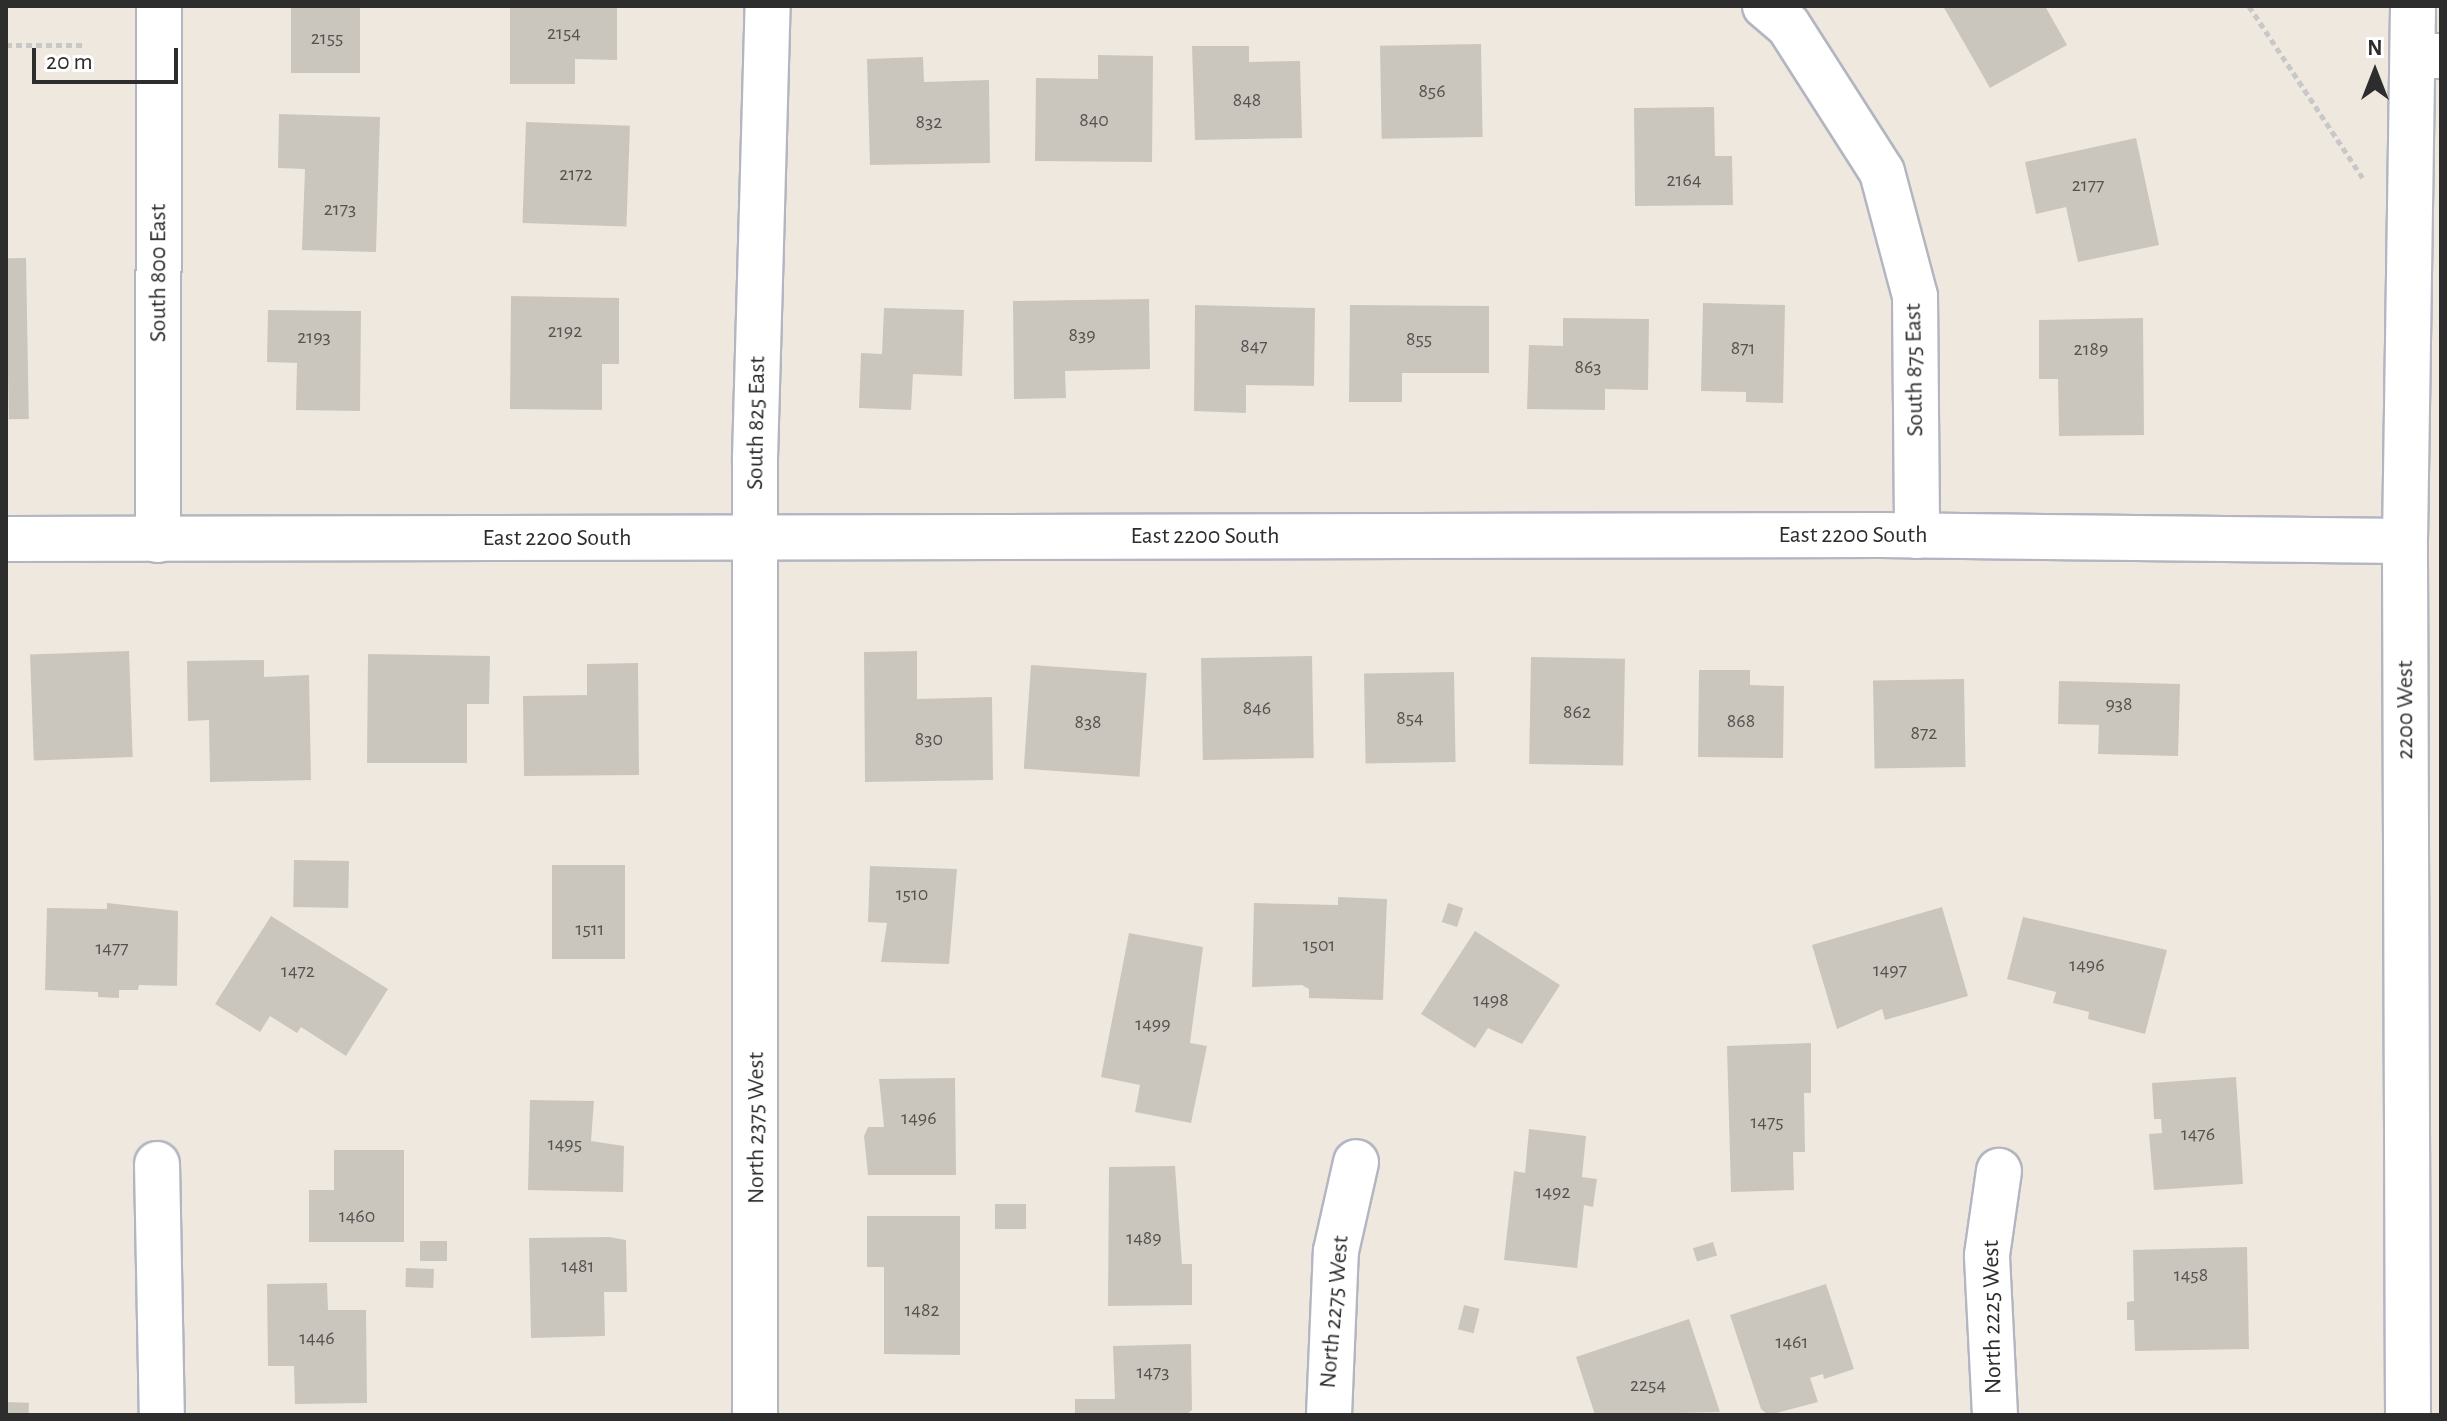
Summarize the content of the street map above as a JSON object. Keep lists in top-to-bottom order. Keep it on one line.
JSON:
{"streets":{"street":["South 800 East","South 875 East","South 825 East","East 2200 South","2200 West","North 2375 West","North 2275 West","North 2225 West"]},"crossings":[["South 800 East","East 2200 South"],["South 875 East","East 2200 South"],["South 825 East","East 2200 South"],["South 825 East","North 2375 West"],["East 2200 South","2200 West"]],"house_numbers":["2154","2155","856","848","840","832","2172","2164","2177","2173","2192","839","2193","855","847","871","2189","863","938","846","862","854","868","838","872","830","1510","1511","1501","1477","1496","1497","1472","1498","1499","1496","1475","1476","1495","1492","1460","1489","1481","1458","1482","1446","1461","1473","2254"],"scale_bar":"20 m","north":"top"}
